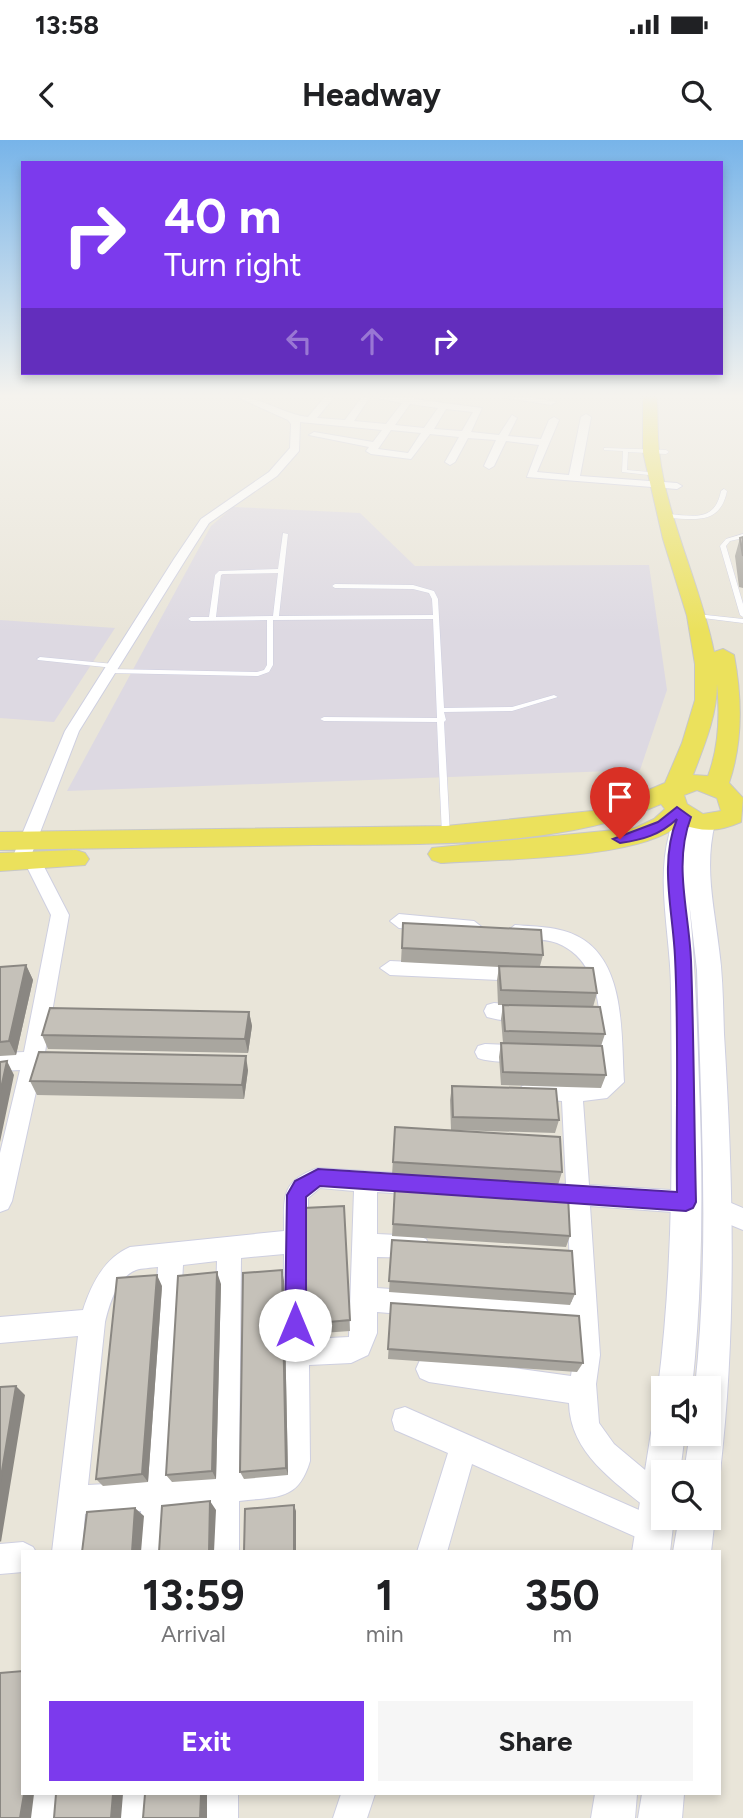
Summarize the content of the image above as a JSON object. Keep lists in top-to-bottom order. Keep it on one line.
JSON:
{"page":{"status":"13:58","header":"Headway","turn":["40 m","Turn right"],"eta":["13:59","Arrival","1","min","350","m"],"buttons":["Exit","Share"]}}
